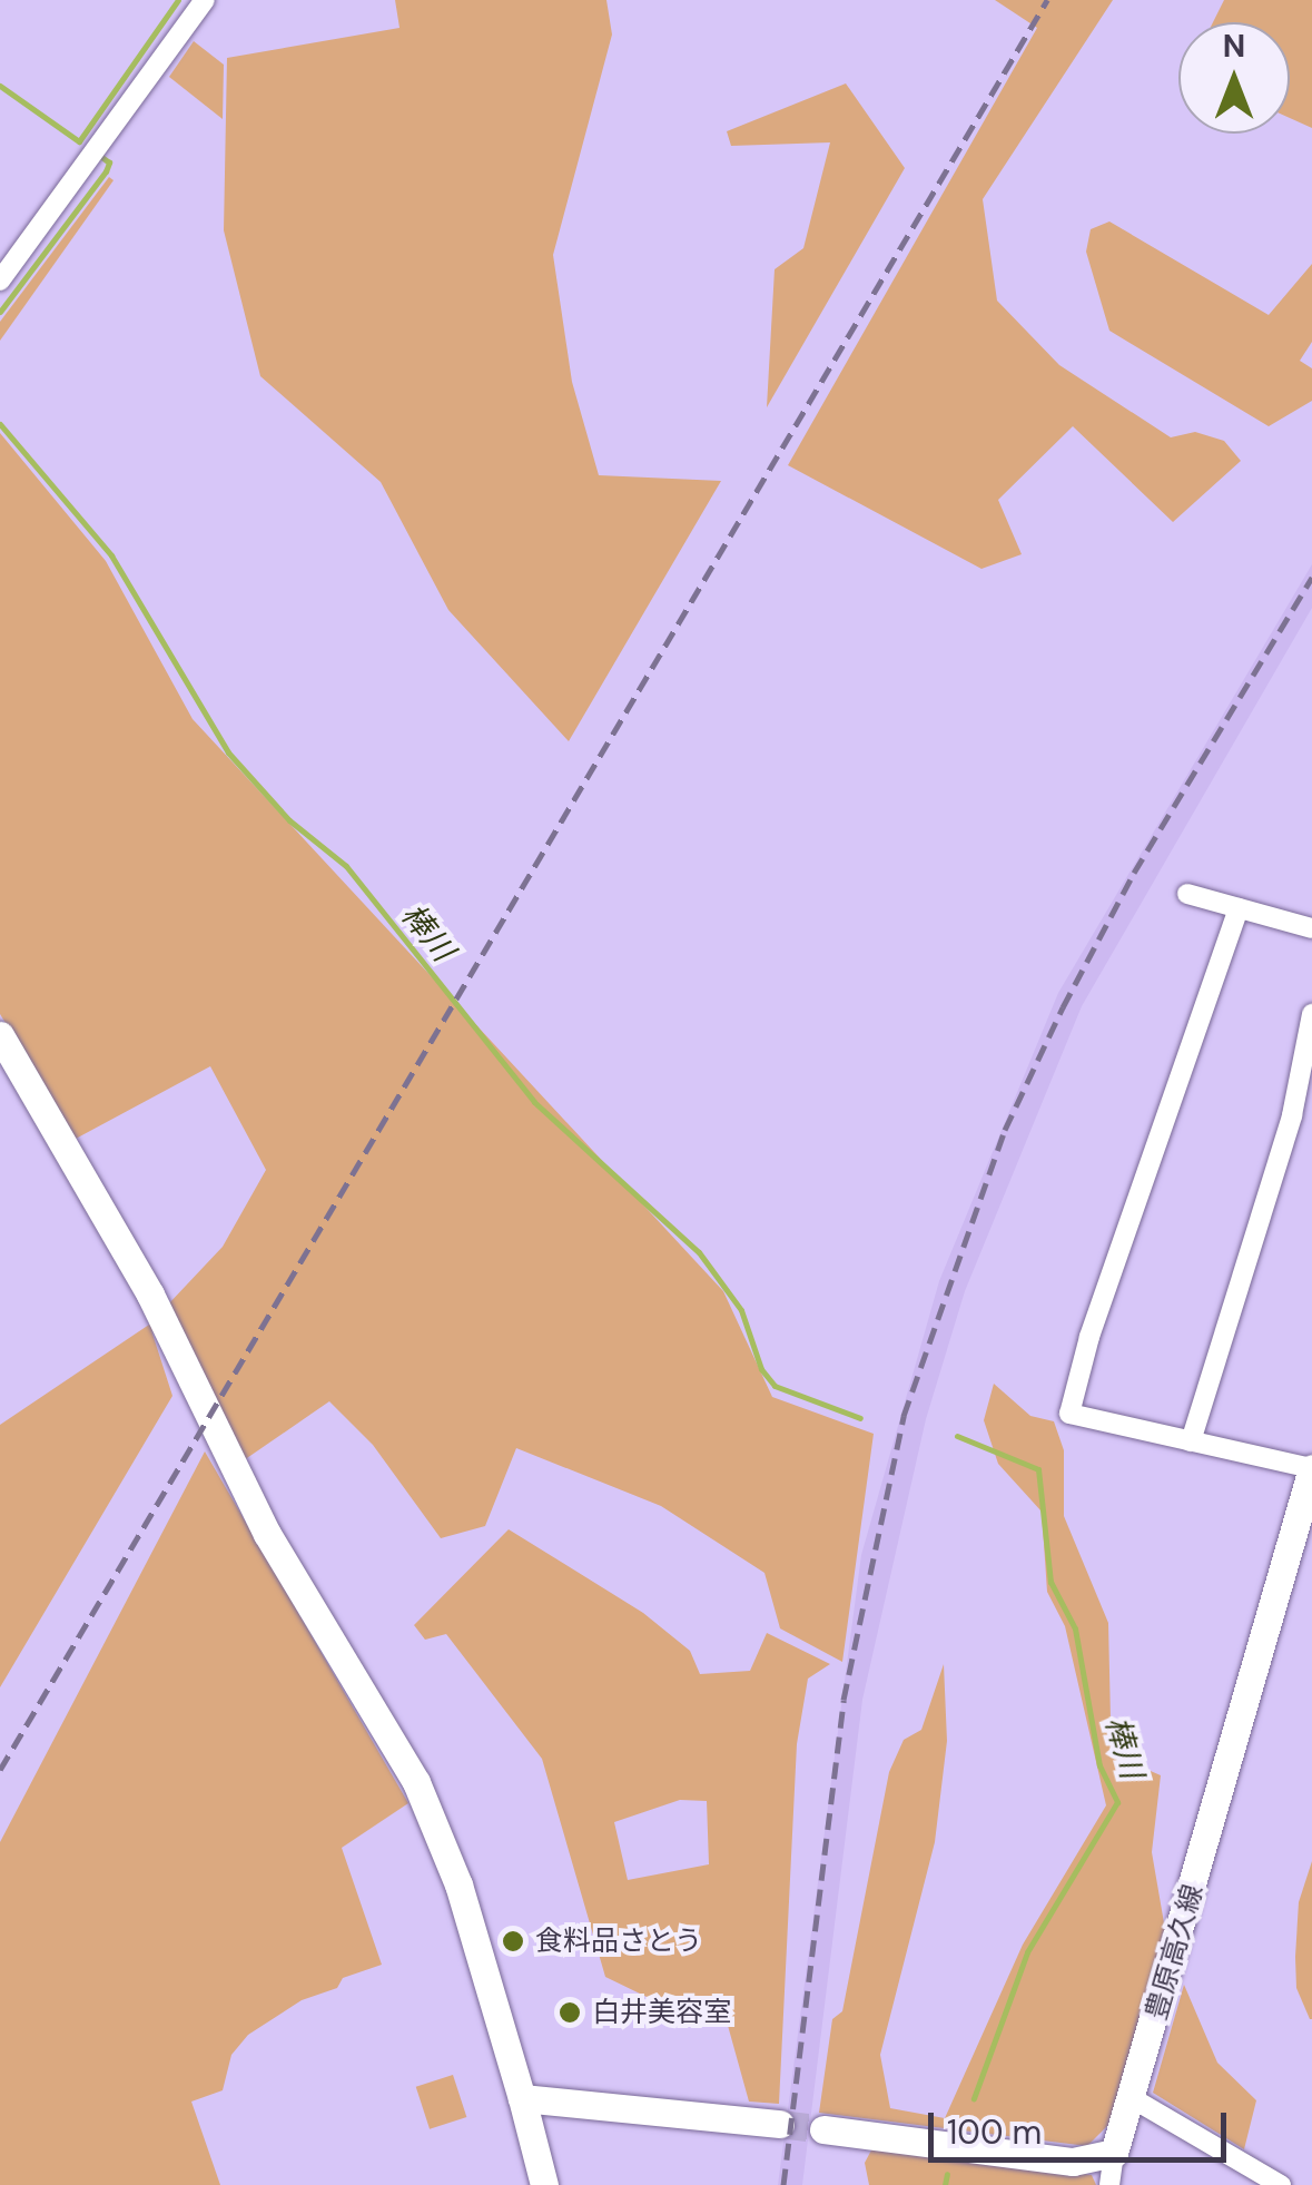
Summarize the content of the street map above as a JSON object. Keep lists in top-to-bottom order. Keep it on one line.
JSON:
{"streets":{"main road":["豊原高久線"]},"water":["棒川"],"places":["食料品さとう","白井美容室"],"scale_bar":"100 m","north":"top"}
